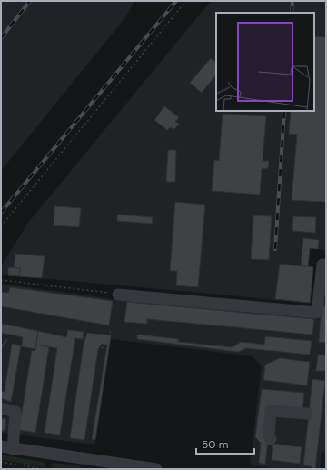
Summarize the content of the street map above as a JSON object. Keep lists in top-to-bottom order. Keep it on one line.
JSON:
{"scale_bar":"50 m"}
